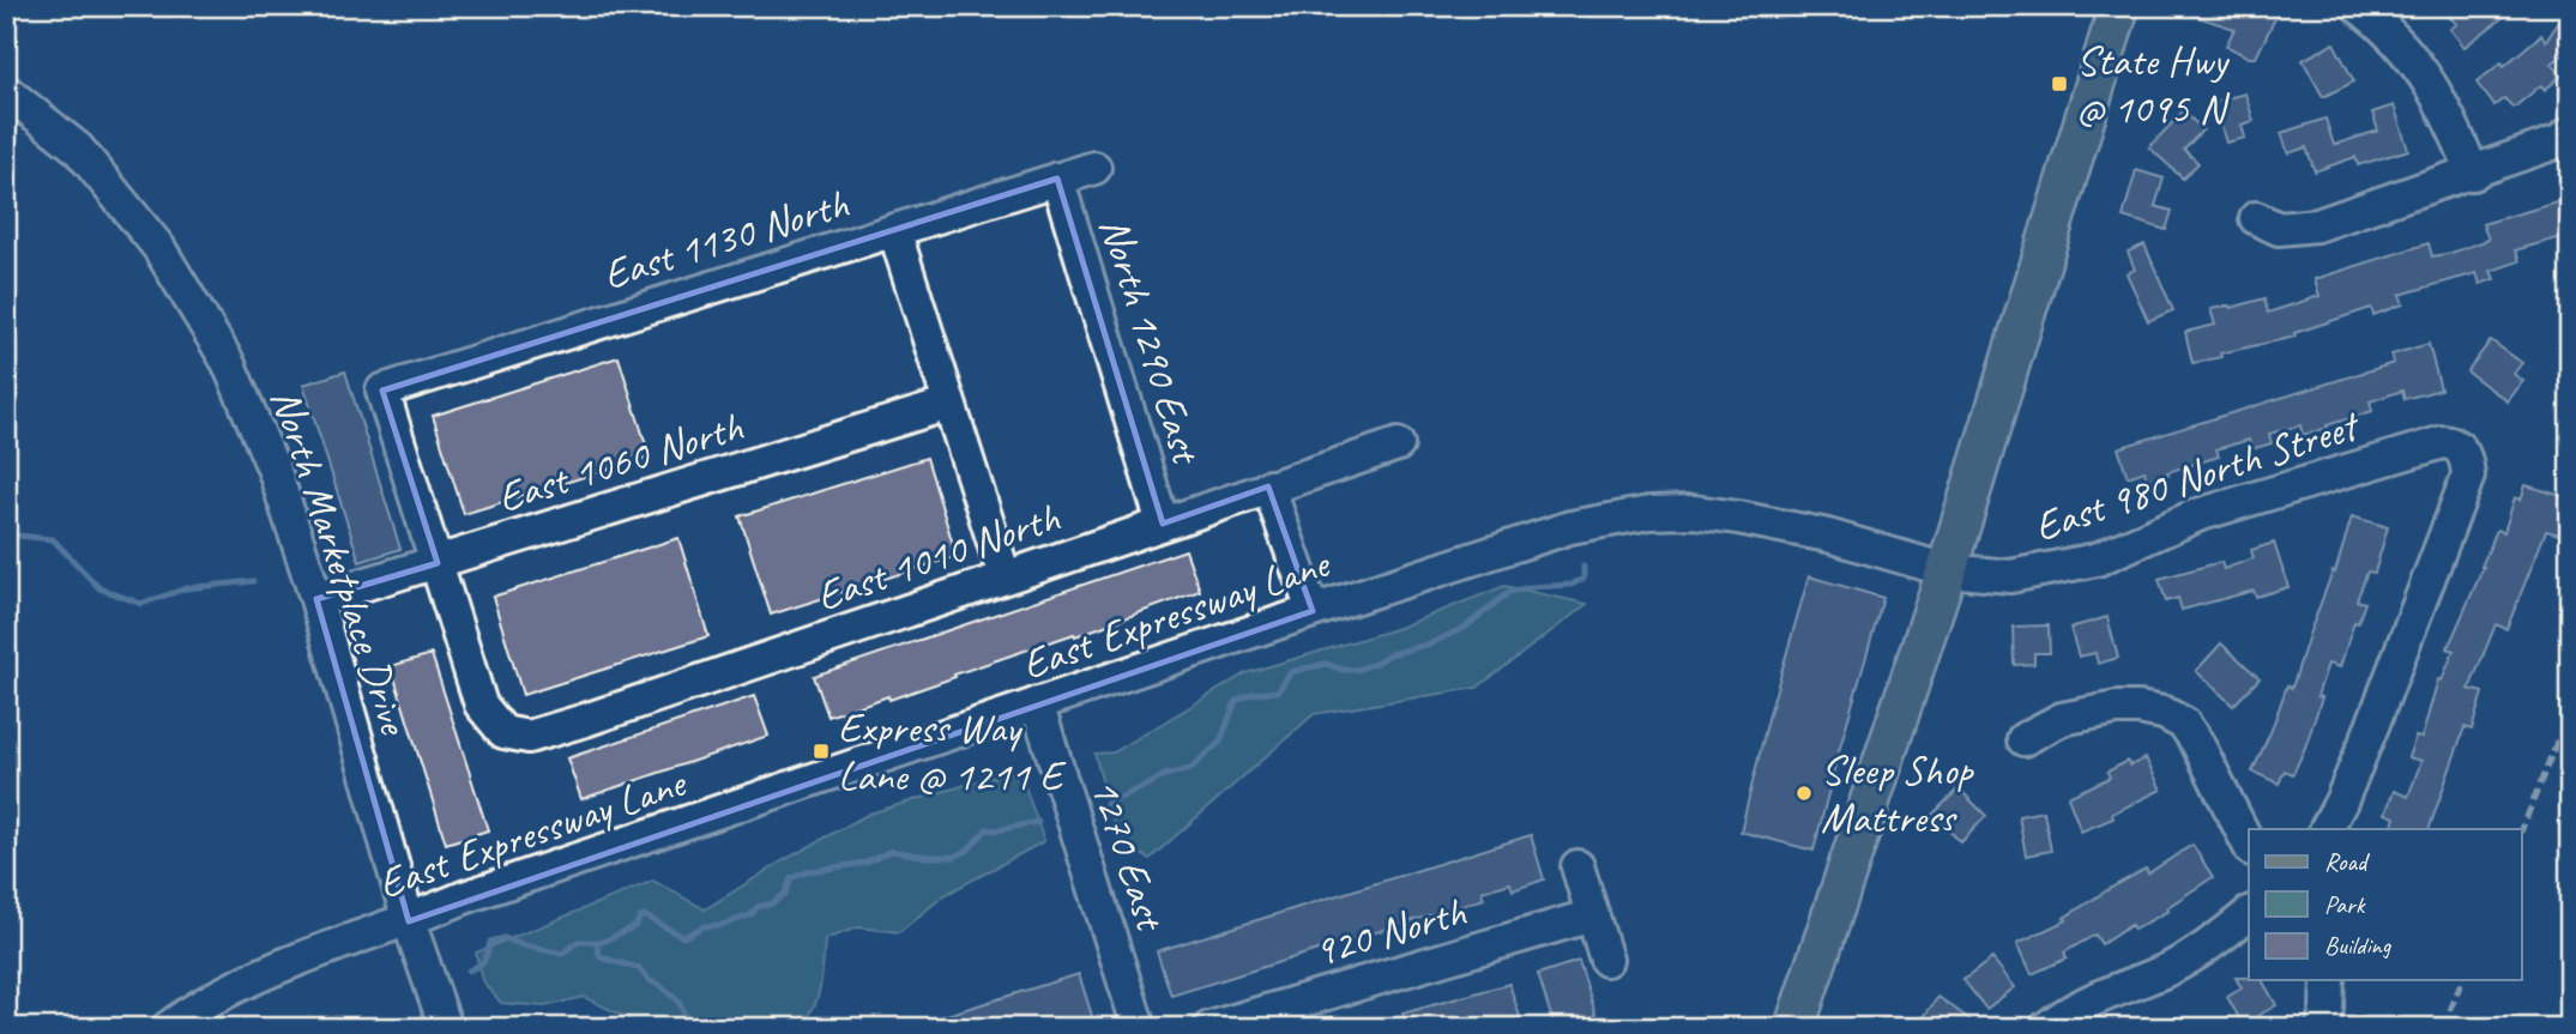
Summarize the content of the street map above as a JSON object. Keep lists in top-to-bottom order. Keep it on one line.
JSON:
{"streets":{"street":["East 1130 North","North 1290 East","East 1060 North","East 980 North Street","East 1010 North","North Marketplace Drive","East Expressway Lane","1270 East","920 North"]},"crossings":[["East 1130 North","North 1290 East"],["East 1130 North","East 1060 North"],["East 1130 North","East 1010 North"],["North 1290 East","East 1010 North"],["East 1060 North","East 1010 North"],["East 1060 North","North Marketplace Drive"],["East 980 North Street","East Expressway Lane"],["North Marketplace Drive","East Expressway Lane"],["East Expressway Lane","1270 East"]],"places":{"transit":["State Hwy @ 1095 N","Express Way Lane @ 1211 E"],"other":["Sleep Shop Mattress"]},"legend":["Road","Park","Building"]}
